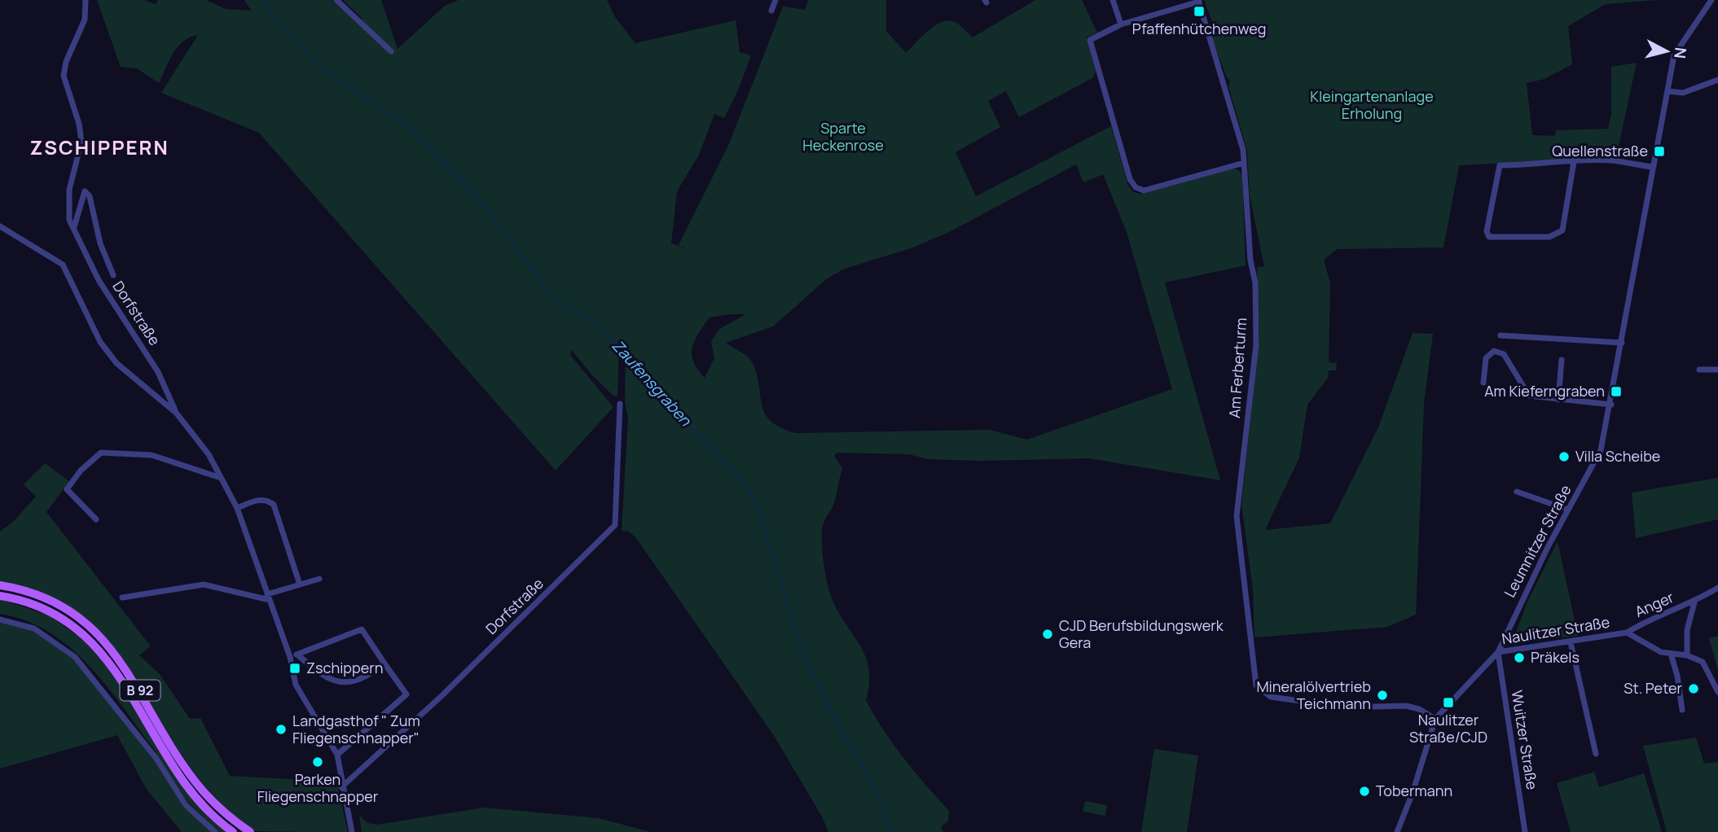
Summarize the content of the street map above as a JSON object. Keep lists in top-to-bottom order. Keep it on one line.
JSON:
{"streets":{"main road":["B 92"],"street":["Dorfstraße","Am Ferberturm","Leumnitzer Straße","Anger","Naulitzer Straße","Wuitzer Straße"]},"crossings":[["Am Ferberturm","Naulitzer Straße"],["Leumnitzer Straße","Naulitzer Straße"],["Leumnitzer Straße","Wuitzer Straße"],["Anger","Naulitzer Straße"],["Naulitzer Straße","Wuitzer Straße"]],"districts":["ZSCHIPPERN"],"water":["Zaufensgraben"],"parks":["Kleingartenanlage Erholung","Sparte Heckenrose"],"places":{"transit":["Pfaffenhütchenweg","Quellenstraße","Am Kieferngraben","Zschippern","Naulitzer Straße/CJD"],"other":["Villa Scheibe","CJD Berufsbildungswerk Gera","Präkels","St. Peter","Mineralölvertrieb Teichmann","Landgasthof \" Zum Fliegenschnapper\"","Parken Fliegenschnapper","Tobermann"]},"north":"right"}
